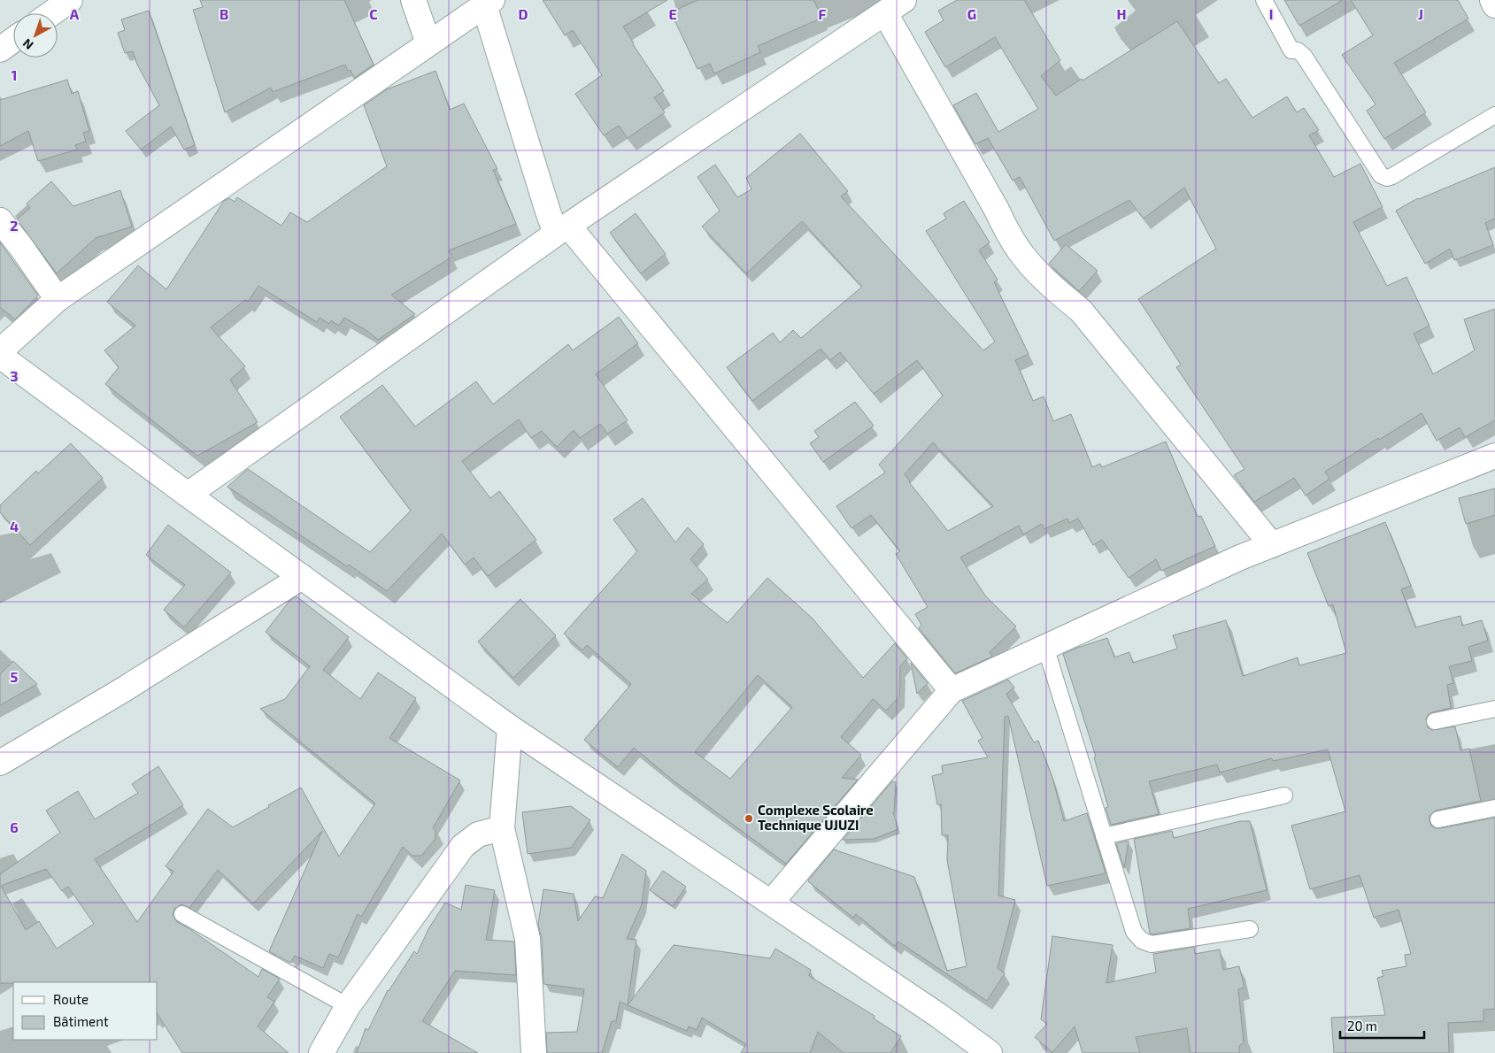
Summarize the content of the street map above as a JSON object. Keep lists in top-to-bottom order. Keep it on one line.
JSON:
{"places":["Complexe Scolaire Technique UJUZI"],"legend":["Route","Bâtiment"],"scale_bar":"20 m","north":"bottom left","grid":{"columns":["A","B","C","D","E","F","G","H","I","J"],"rows":["1","2","3","4","5","6"]}}
